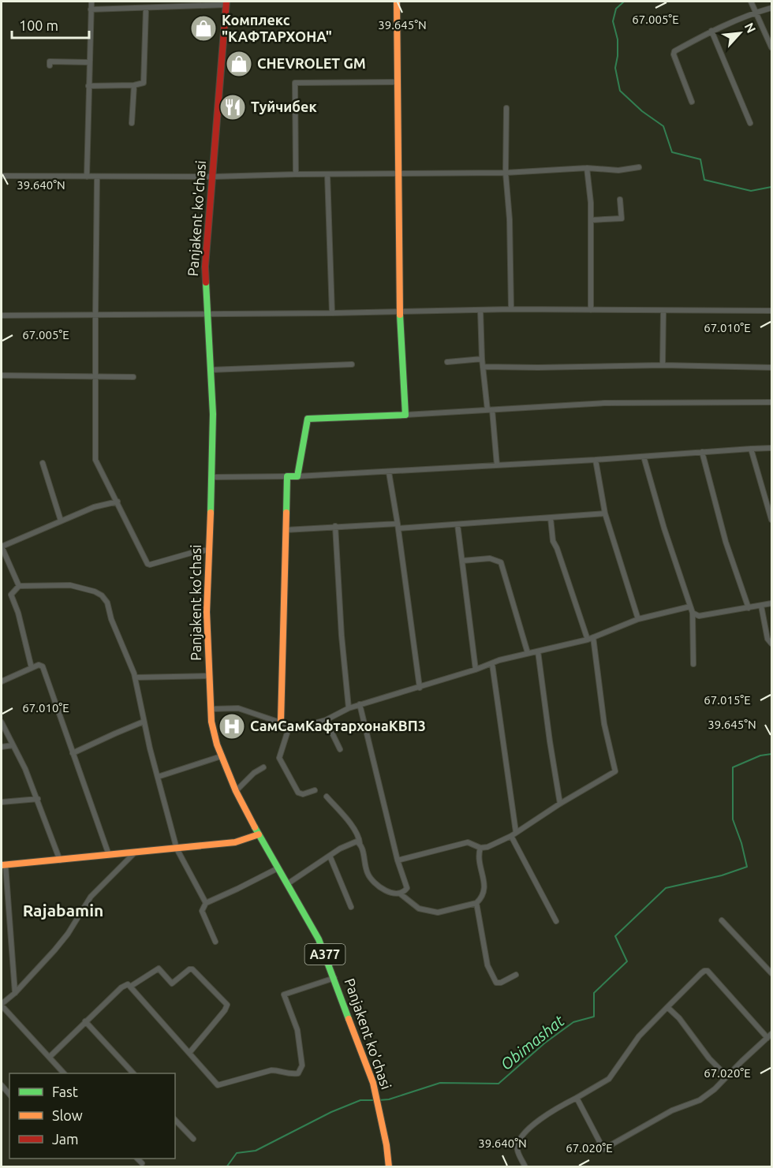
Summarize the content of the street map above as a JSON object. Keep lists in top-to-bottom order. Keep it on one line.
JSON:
{"streets":{"main road":["Panjakent ko'chasi","A377"]},"districts":["Rajabamin"],"water":["Obimashat"],"places":{"shop":["Комплекс \"КАФТАРХОНА\"","CHEVROLET GM"],"restaurant":["Туйчибек"],"hospital":["СамСамКафтархонаКВП3"]},"legend":["Fast","Slow","Jam"],"scale_bar":"100 m","north":"top right","coordinates":["67.005°E","39.645°N","39.640°N","67.010°E","67.015°E","67.020°E"]}
